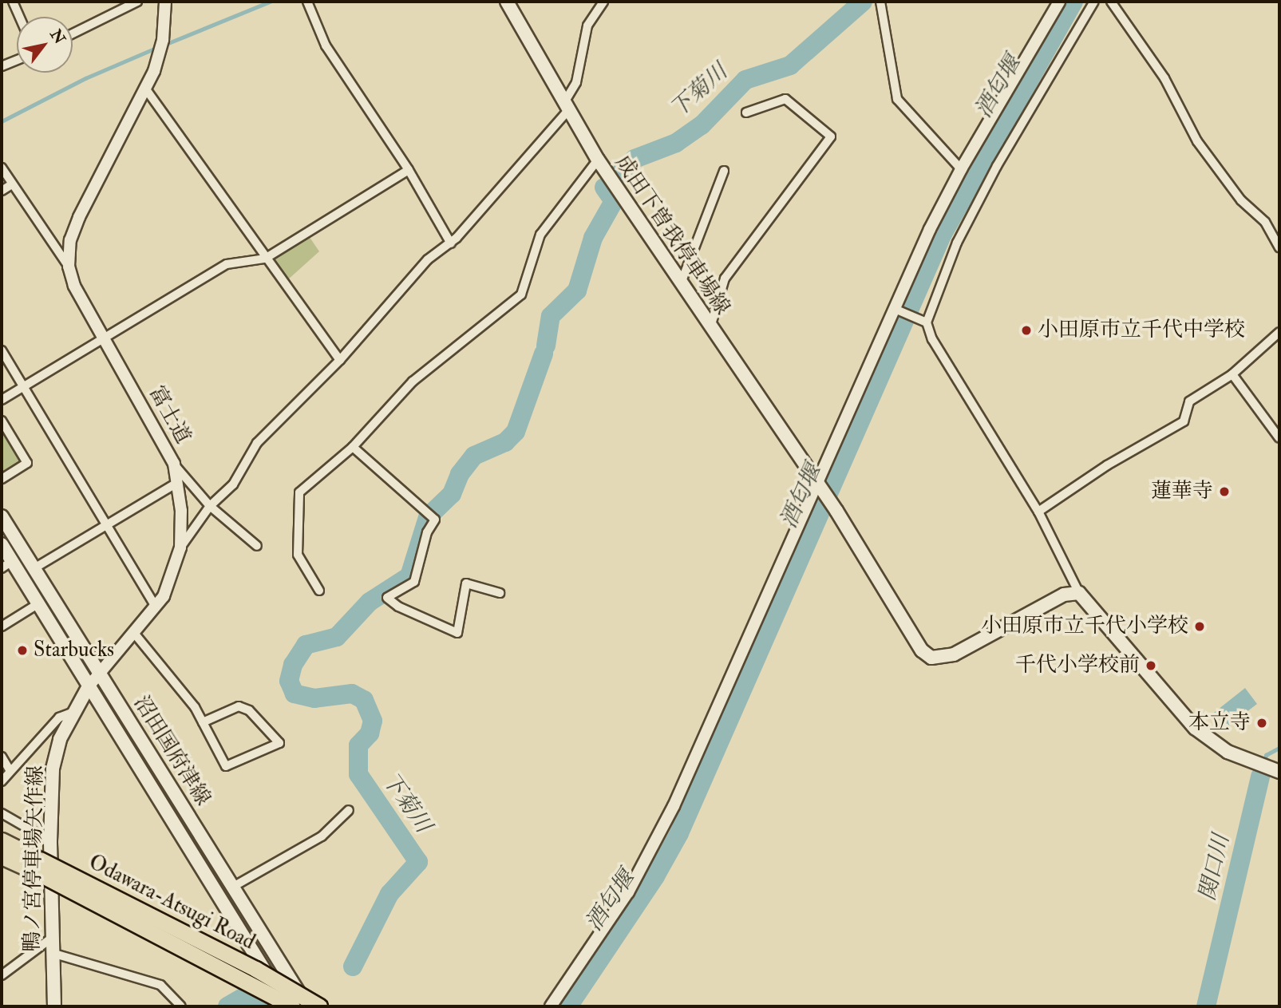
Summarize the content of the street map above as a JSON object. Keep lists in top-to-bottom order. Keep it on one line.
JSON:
{"streets":{"highway":["Odawara-Atsugi Road"],"main road":["成田下曽我停車場線","沼田国府津線","鴨ノ宮停車場矢作線"],"street":["富士道"]},"crossings":[["富士道","沼田国府津線"],["富士道","鴨ノ宮停車場矢作線"],["沼田国府津線","鴨ノ宮停車場矢作線"]],"water":["酒匂堰","下菊川","関口川"],"places":["小田原市立千代中学校","蓮華寺","小田原市立千代小学校","Starbucks","千代小学校前","本立寺"],"north":"top right"}
